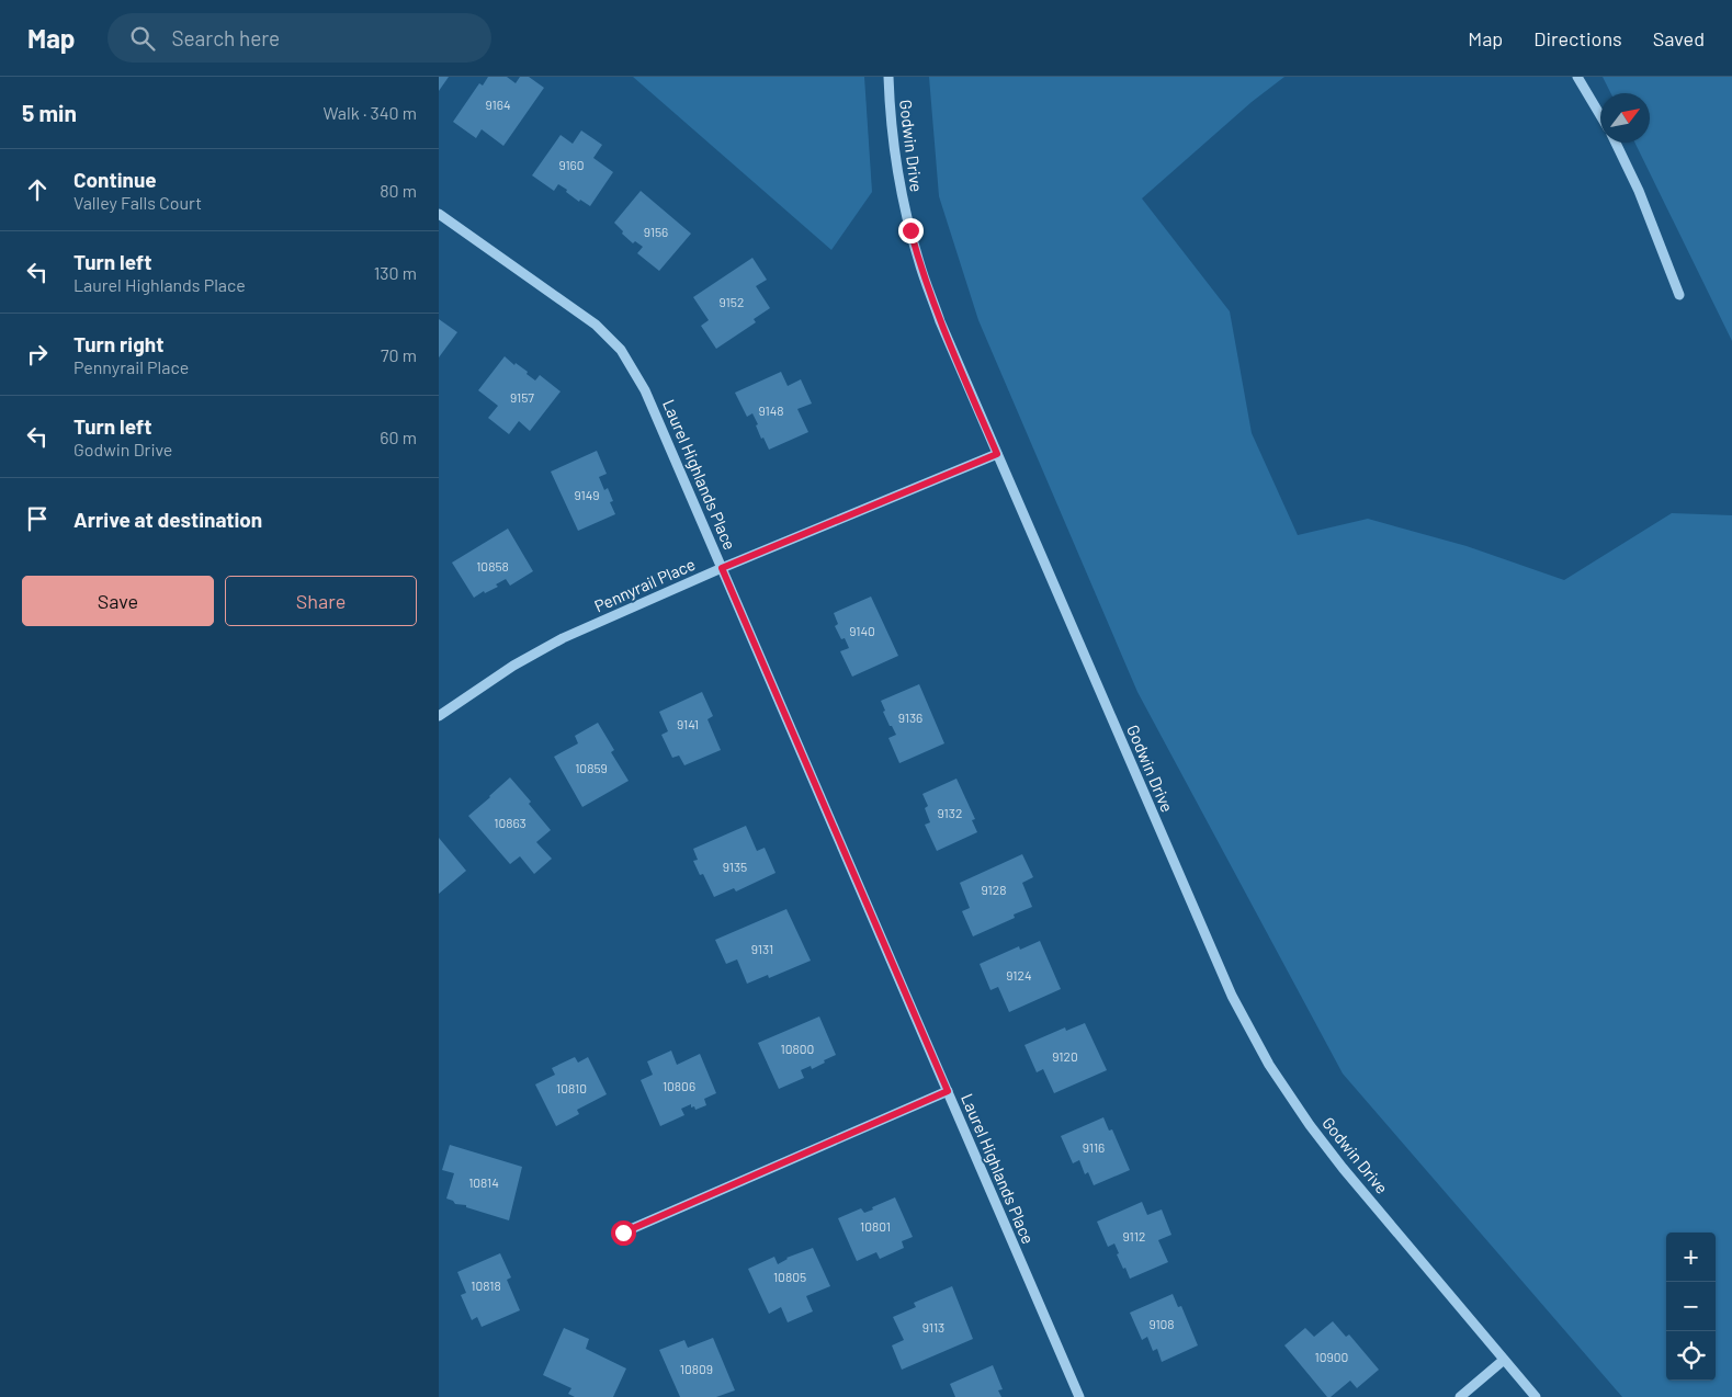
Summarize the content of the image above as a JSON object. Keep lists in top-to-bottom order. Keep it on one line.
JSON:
{"streets":{"street":["Godwin Drive","Laurel Highlands Place","Pennyrail Place"]},"crossings":[["Godwin Drive","Pennyrail Place"],["Laurel Highlands Place","Pennyrail Place"]],"house_numbers":["9164","9160","9156","9152","9157","9148","9149","10858","9140","9136","9141","10859","9132","10863","9135","9128","9131","9124","10800","9120","10806","10810","9116","10814","10801","9112","10805","10818","9108","9113","10900","10809"],"north":"top right","page":{"header":"Map","search":"Search here","nav":["Map","Directions","Saved"],"heading":["5 min","Walk · 340 m"],"list":[["Continue","Valley Falls Court","80 m"],["Turn left","Laurel Highlands Place","130 m"],["Turn right","Pennyrail Place","70 m"],["Turn left","Godwin Drive","60 m"],"Arrive at destination"],"buttons":["Save","Share"],"map_buttons":["+","−"]}}
